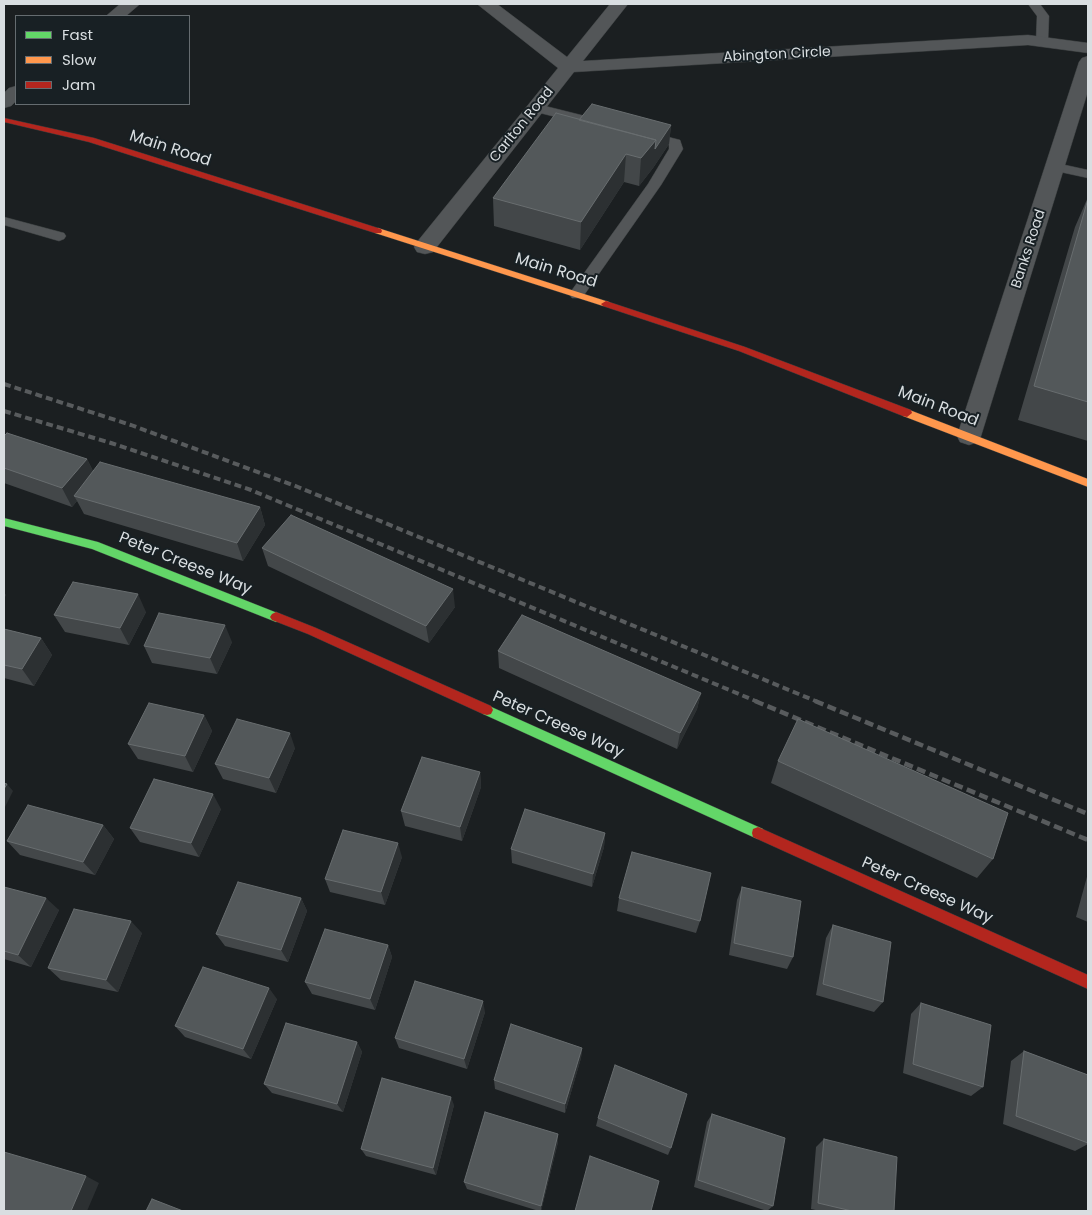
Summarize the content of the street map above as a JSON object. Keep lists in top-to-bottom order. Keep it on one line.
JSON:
{"streets":{"main road":["Main Road","Peter Creese Way"],"street":["Abington Circle","Carlton Road","Banks Road"]},"crossings":[["Abington Circle","Carlton Road"],["Carlton Road","Main Road"],["Main Road","Banks Road"]],"legend":["Fast","Slow","Jam"]}
